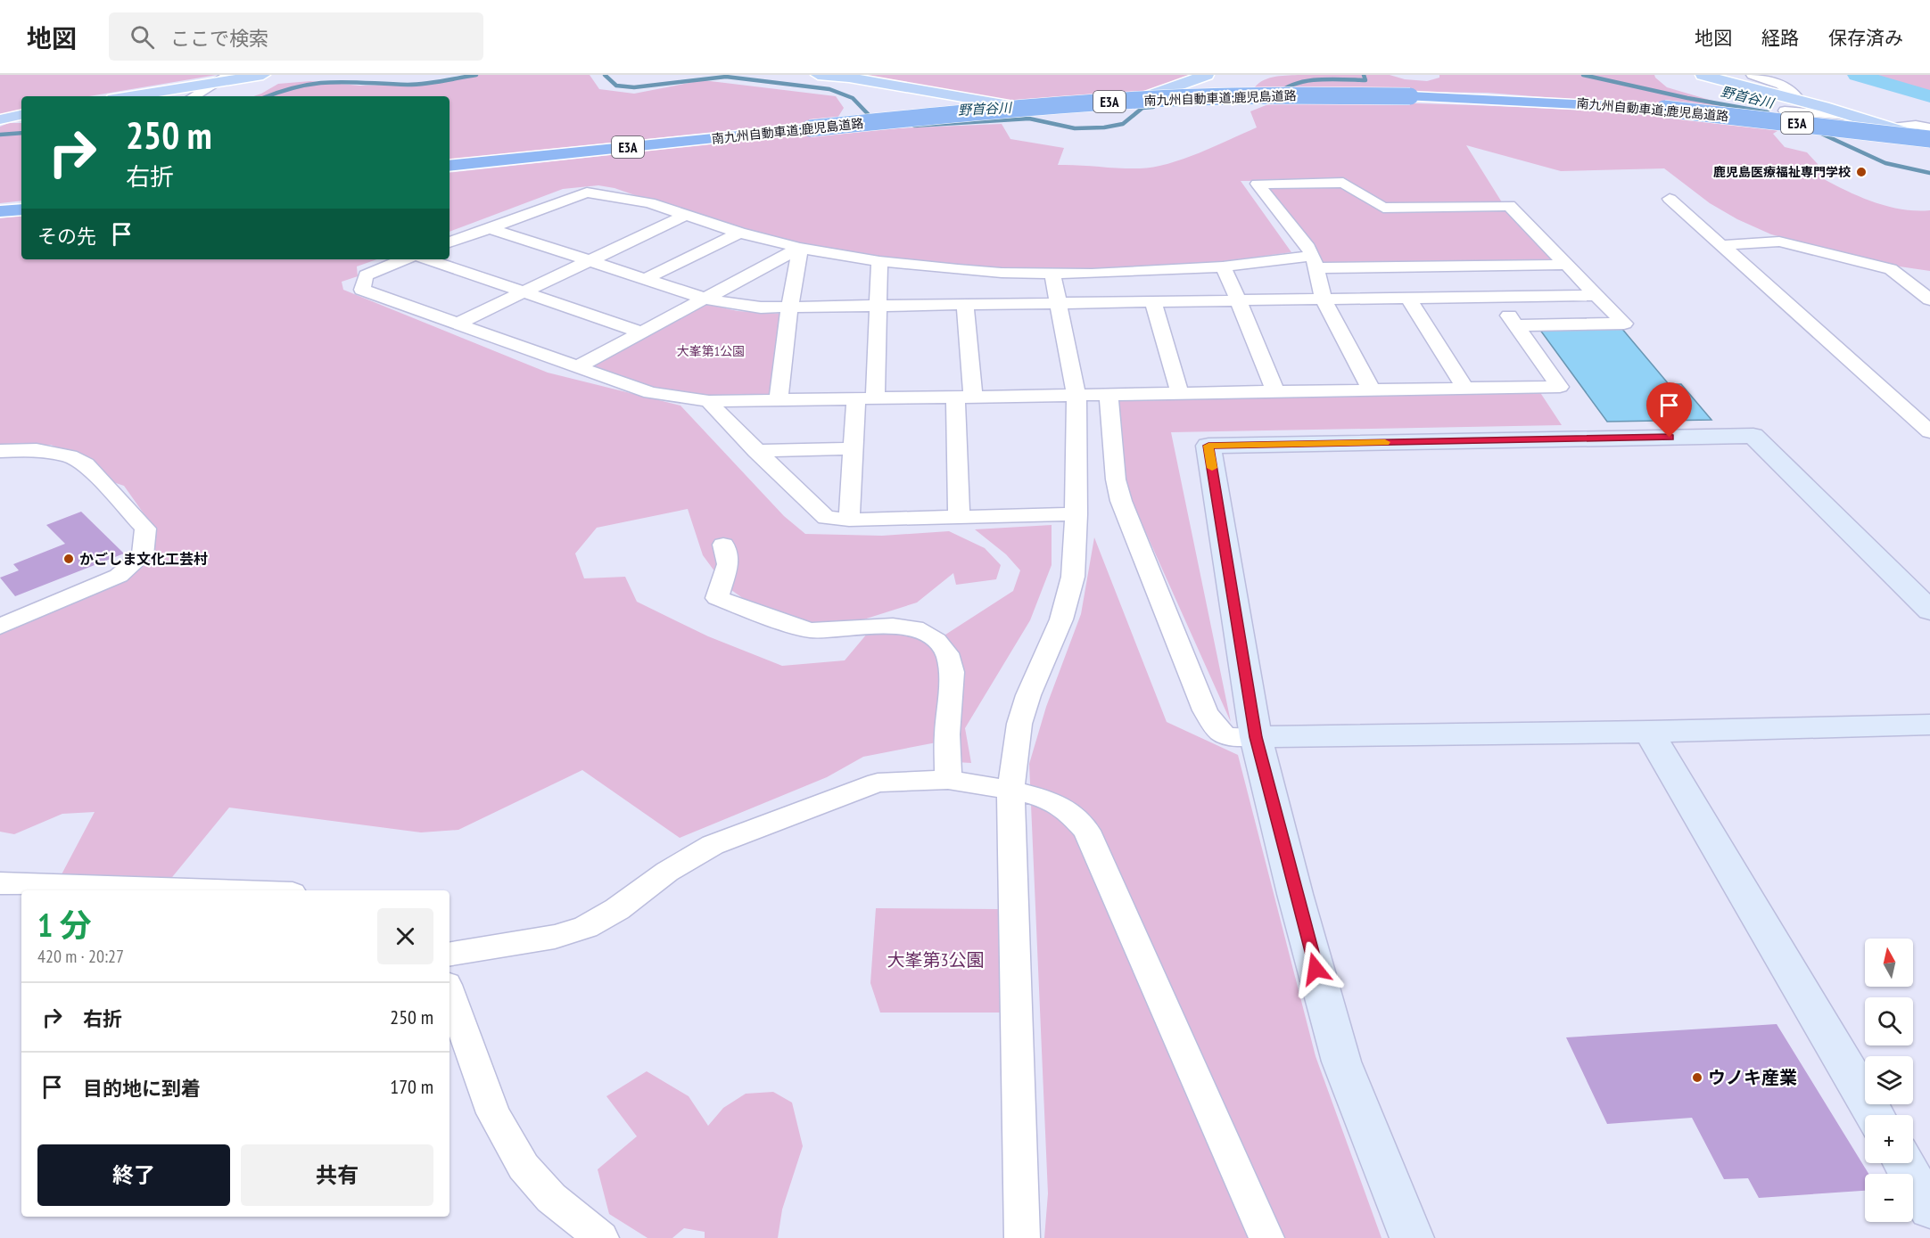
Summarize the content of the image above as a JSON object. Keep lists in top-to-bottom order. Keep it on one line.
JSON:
{"streets":{"highway":["南九州自動車道;鹿児島道路","E3A"]},"water":["野首谷川"],"parks":["大峯第1公園","大峯第3公園"],"places":["鹿児島医療福祉専門学校","かごしま文化工芸村","ウノキ産業"],"north":"top","page":{"header":"地図","search":"ここで検索","nav":["地図","経路","保存済み"],"turn":["250 m","右折"],"then":"その先","heading":["1 分","420 m · 20:27"],"map_buttons":["+","−"],"list":[{"name":"右折","value":"250 m"},{"name":"目的地に到着","value":"170 m"}],"buttons":["終了","共有"]}}
